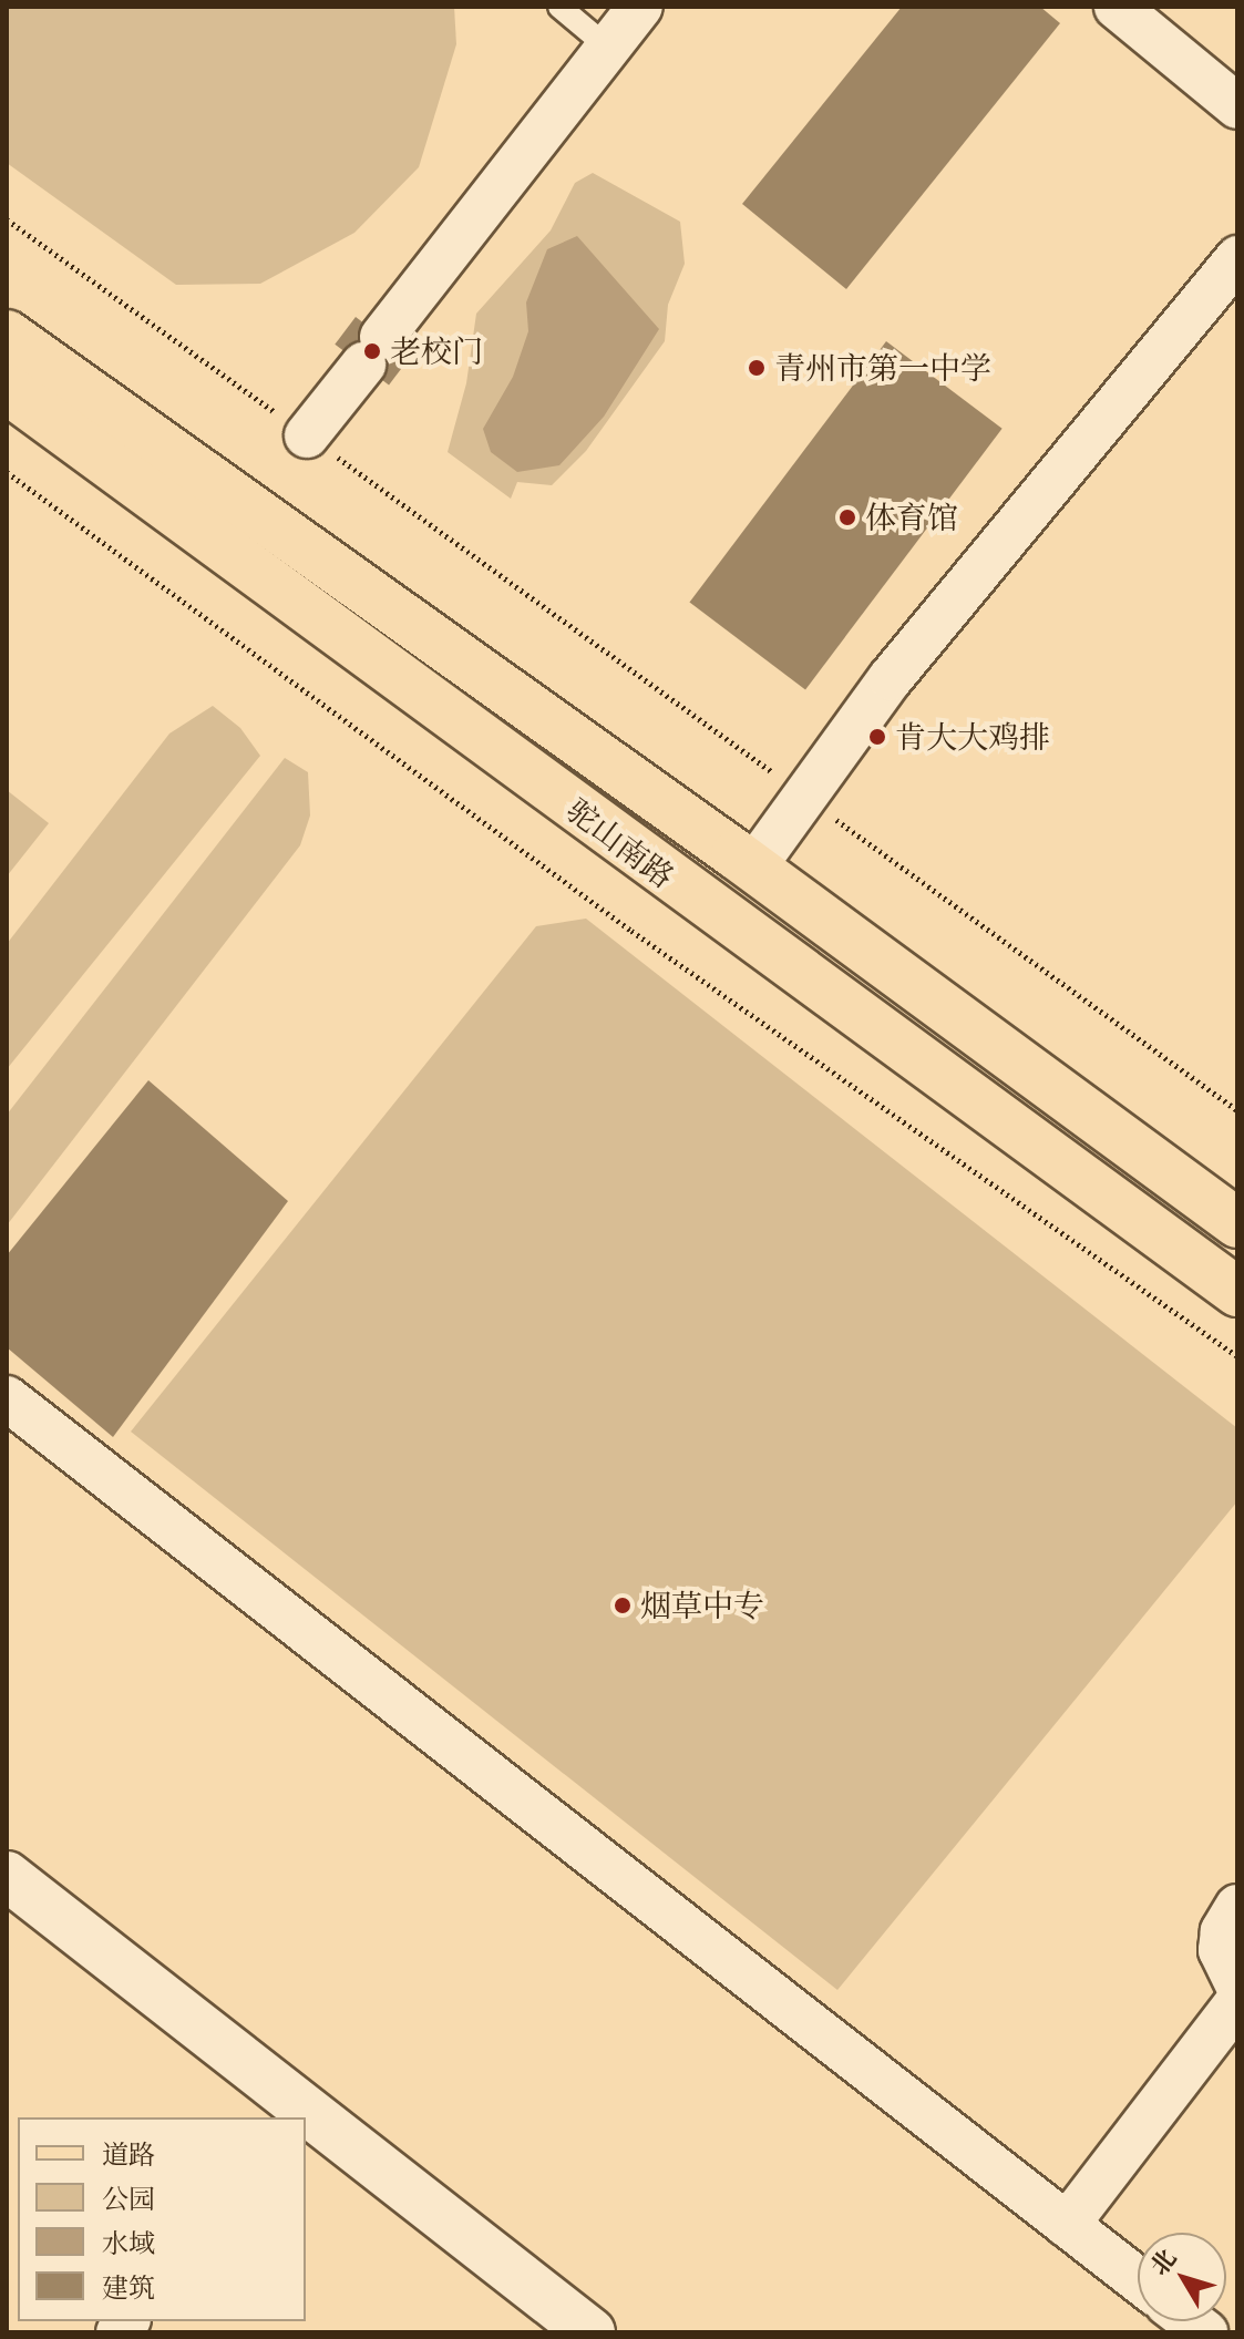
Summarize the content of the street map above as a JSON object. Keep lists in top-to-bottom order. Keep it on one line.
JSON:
{"streets":{"main road":["驼山南路"]},"places":["老校门","青州市第一中学","体育馆","肯大大鸡排","烟草中专"],"legend":["道路","公园","水域","建筑"],"north":"top left"}
